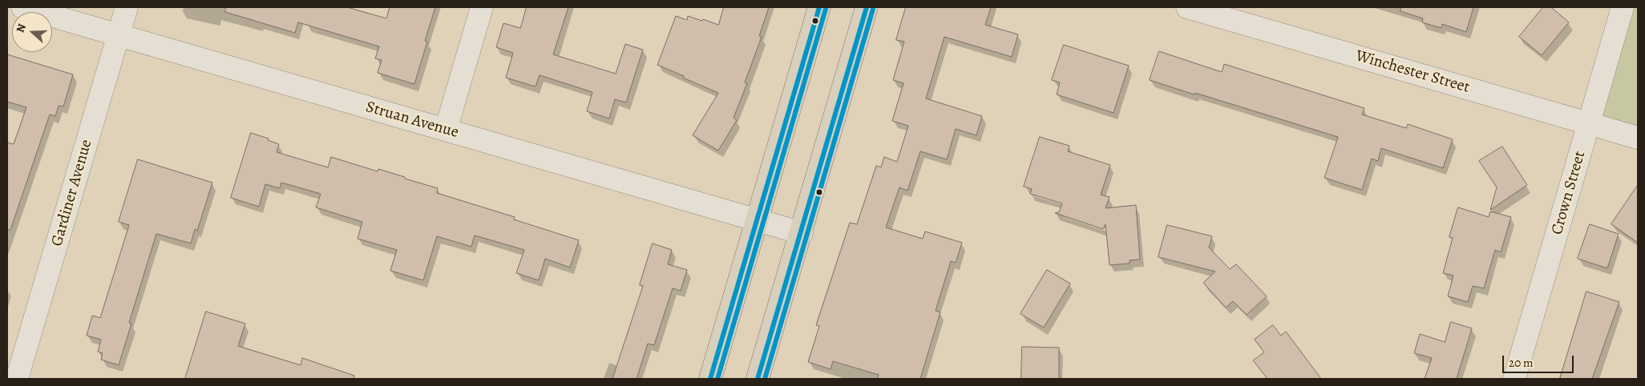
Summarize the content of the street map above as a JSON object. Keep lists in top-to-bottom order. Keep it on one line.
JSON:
{"streets":{"street":["Winchester Street","Struan Avenue","Gardiner Avenue","Crown Street"]},"crossings":[["Winchester Street","Crown Street"],["Struan Avenue","Gardiner Avenue"]],"scale_bar":"20 m","north":"left"}
